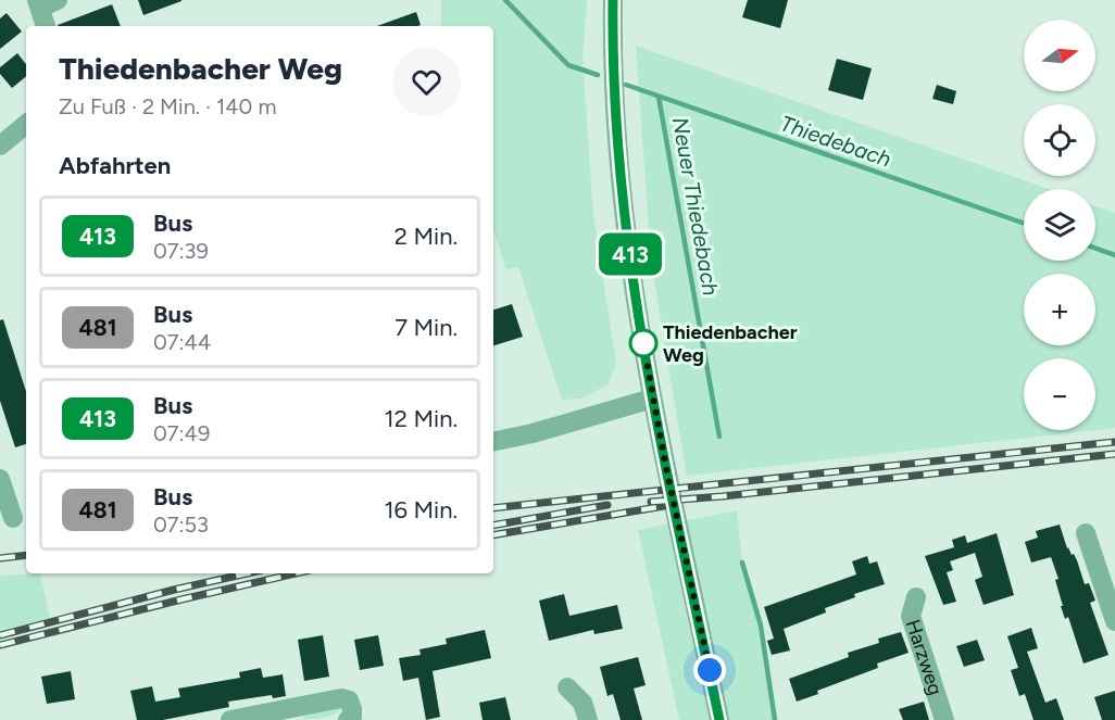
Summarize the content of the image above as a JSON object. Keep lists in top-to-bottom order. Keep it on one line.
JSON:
{"streets":{"street":["Harzweg"]},"water":["Thiedebach","Neuer Thiedebach"],"places":["Thiedenbacher Weg"],"lines":["bus line 413"],"north":"right","page":{"on_map":"413","map_buttons":["+","−"],"heading":[["Thiedenbacher Weg","Zu Fuß · 2 Min. · 140 m"],"Abfahrten"],"list":[{"mark":"413","name":"Bus","note":"07:39","value":"2 Min."},{"mark":"481","name":"Bus","note":"07:44","value":"7 Min."},{"mark":"413","name":"Bus","note":"07:49","value":"12 Min."},{"mark":"481","name":"Bus","note":"07:53","value":"16 Min."}]}}
